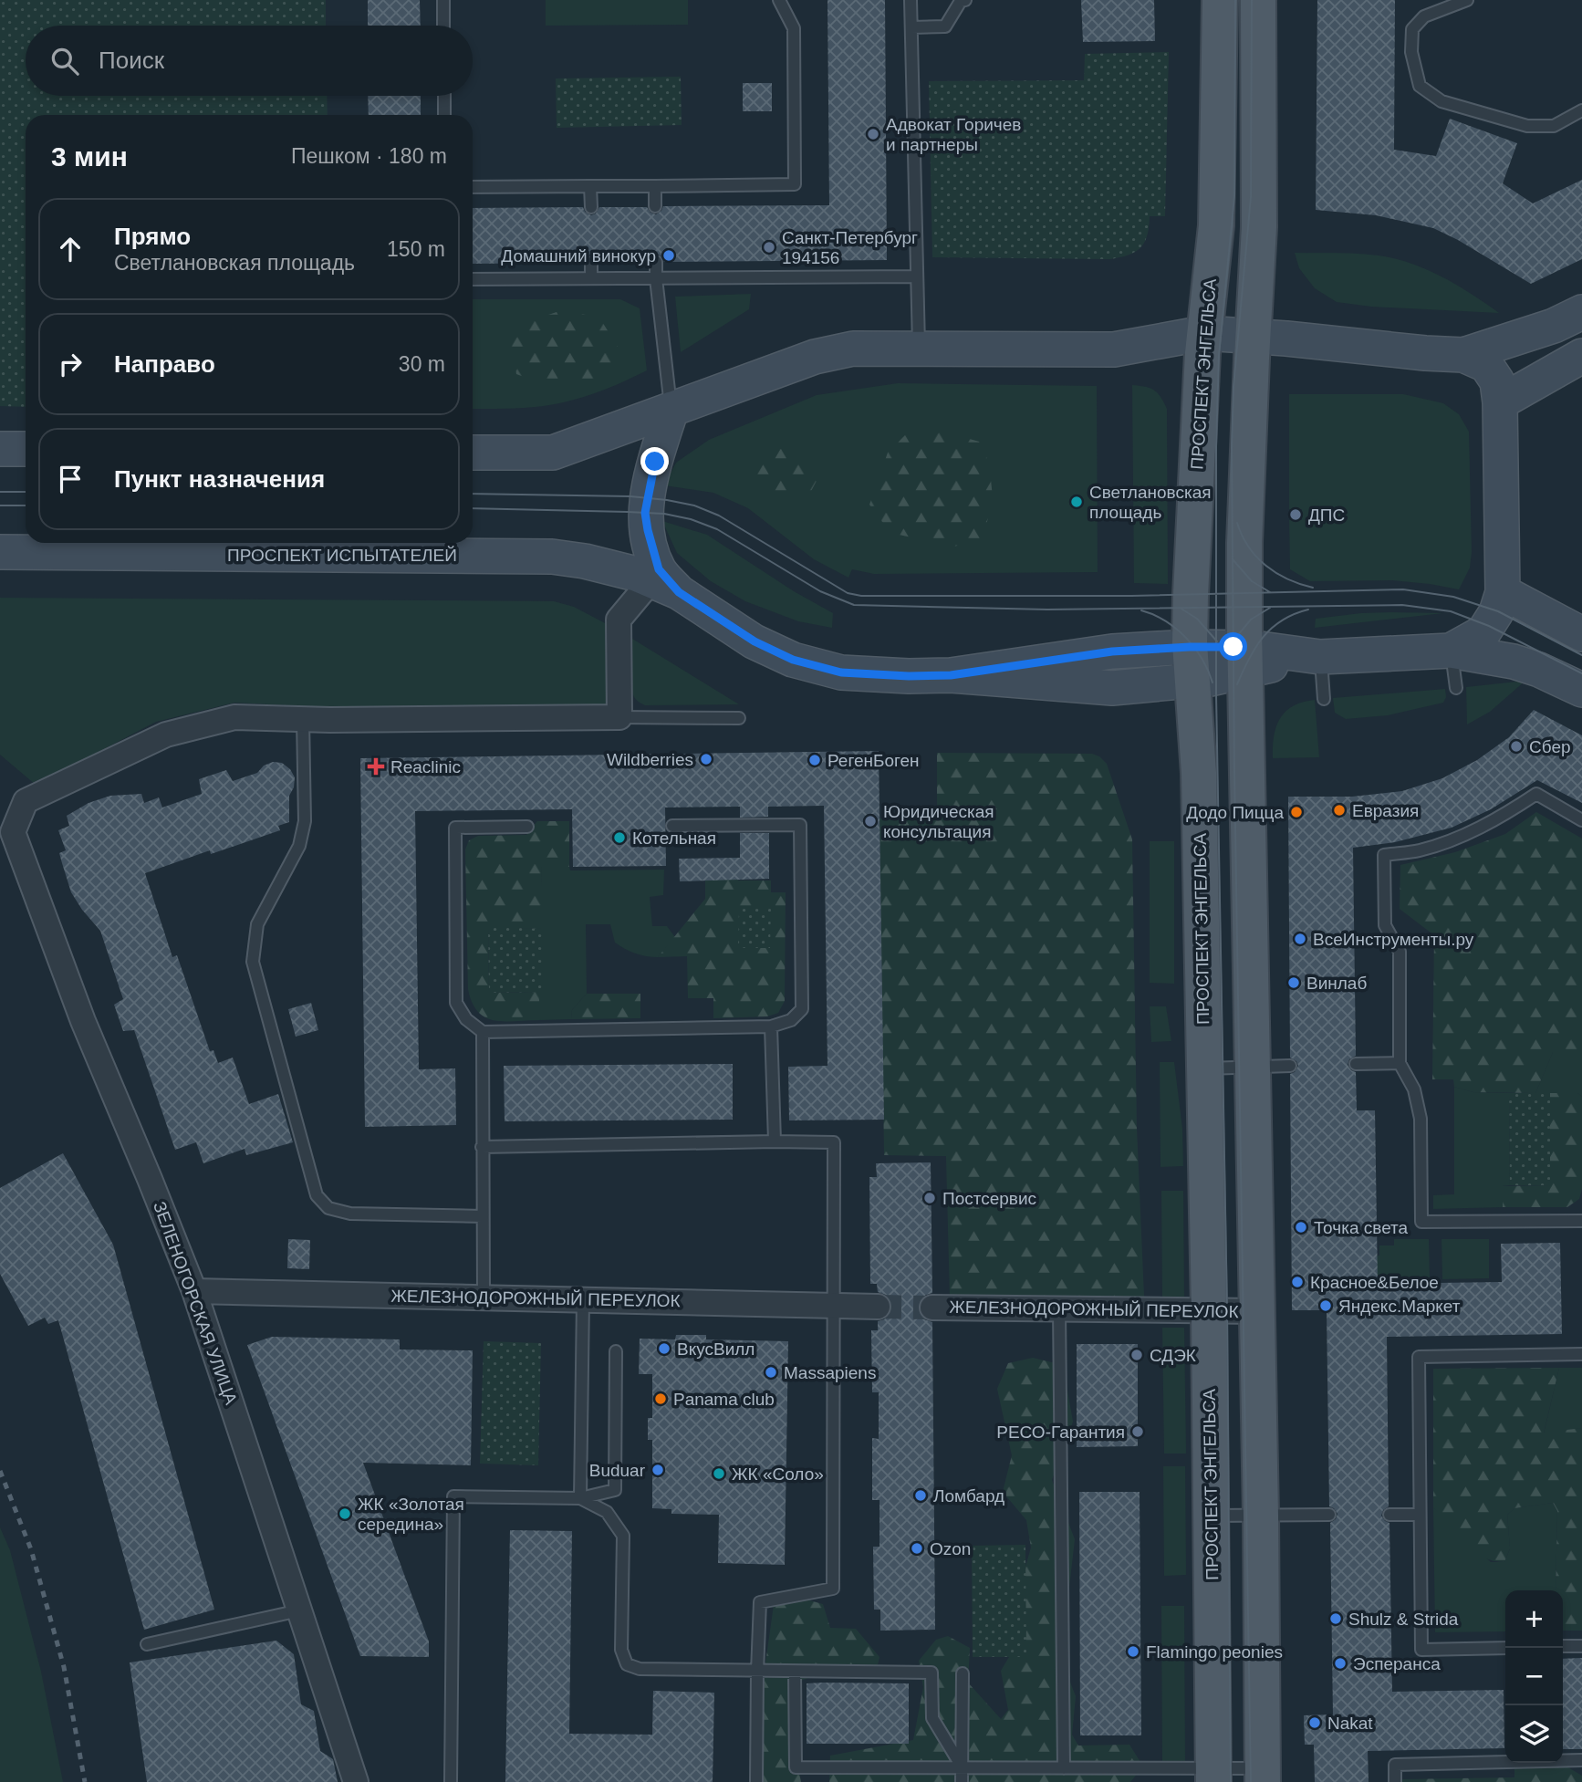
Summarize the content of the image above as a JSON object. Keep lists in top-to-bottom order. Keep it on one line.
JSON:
{"streets":{"main road":["ПРОСПЕКТ ЭНГЕЛЬСА","ПРОСПЕКТ ИСПЫТАТЕЛЕЙ"],"street":["ЖЕЛЕЗНОДОРОЖНЫЙ ПЕРЕУЛОК","ЗЕЛЕНОГОРСКАЯ УЛИЦА"]},"crossings":[["ПРОСПЕКТ ЭНГЕЛЬСА","ЖЕЛЕЗНОДОРОЖНЫЙ ПЕРЕУЛОК"],["ЖЕЛЕЗНОДОРОЖНЫЙ ПЕРЕУЛОК","ЗЕЛЕНОГОРСКАЯ УЛИЦА"]],"places":{"other":["Адвокат Горичев и партнеры","Санкт-Петербург 194156","Домашний винокур","Светлановская площадь","ДПС","Сбер","Wildberries","РегенБоген","Евразия","Додо Пицца","Юридическая консультация","Котельная","ВсеИнструменты.ру","Винлаб","Постсервис","Точка света","Красное&Белое","Яндекс.Маркет","ВкусВилл","СДЭК","Massapiens","Panama club","РЕСО-Гарантия","Buduar","ЖК «Соло»","Ломбард","ЖК «Золотая середина»","Ozon","Shulz & Strida","Flamingo peonies","Эсперанса","Nakat"],"health":["Reaclinic"]},"page":{"search":"Поиск","heading":["3 мин","Пешком · 180 m"],"list":[["Прямо","Светлановская площадь","150 m"],["Направо","30 m"],"Пункт назначения"],"map_buttons":["+","−"]}}
